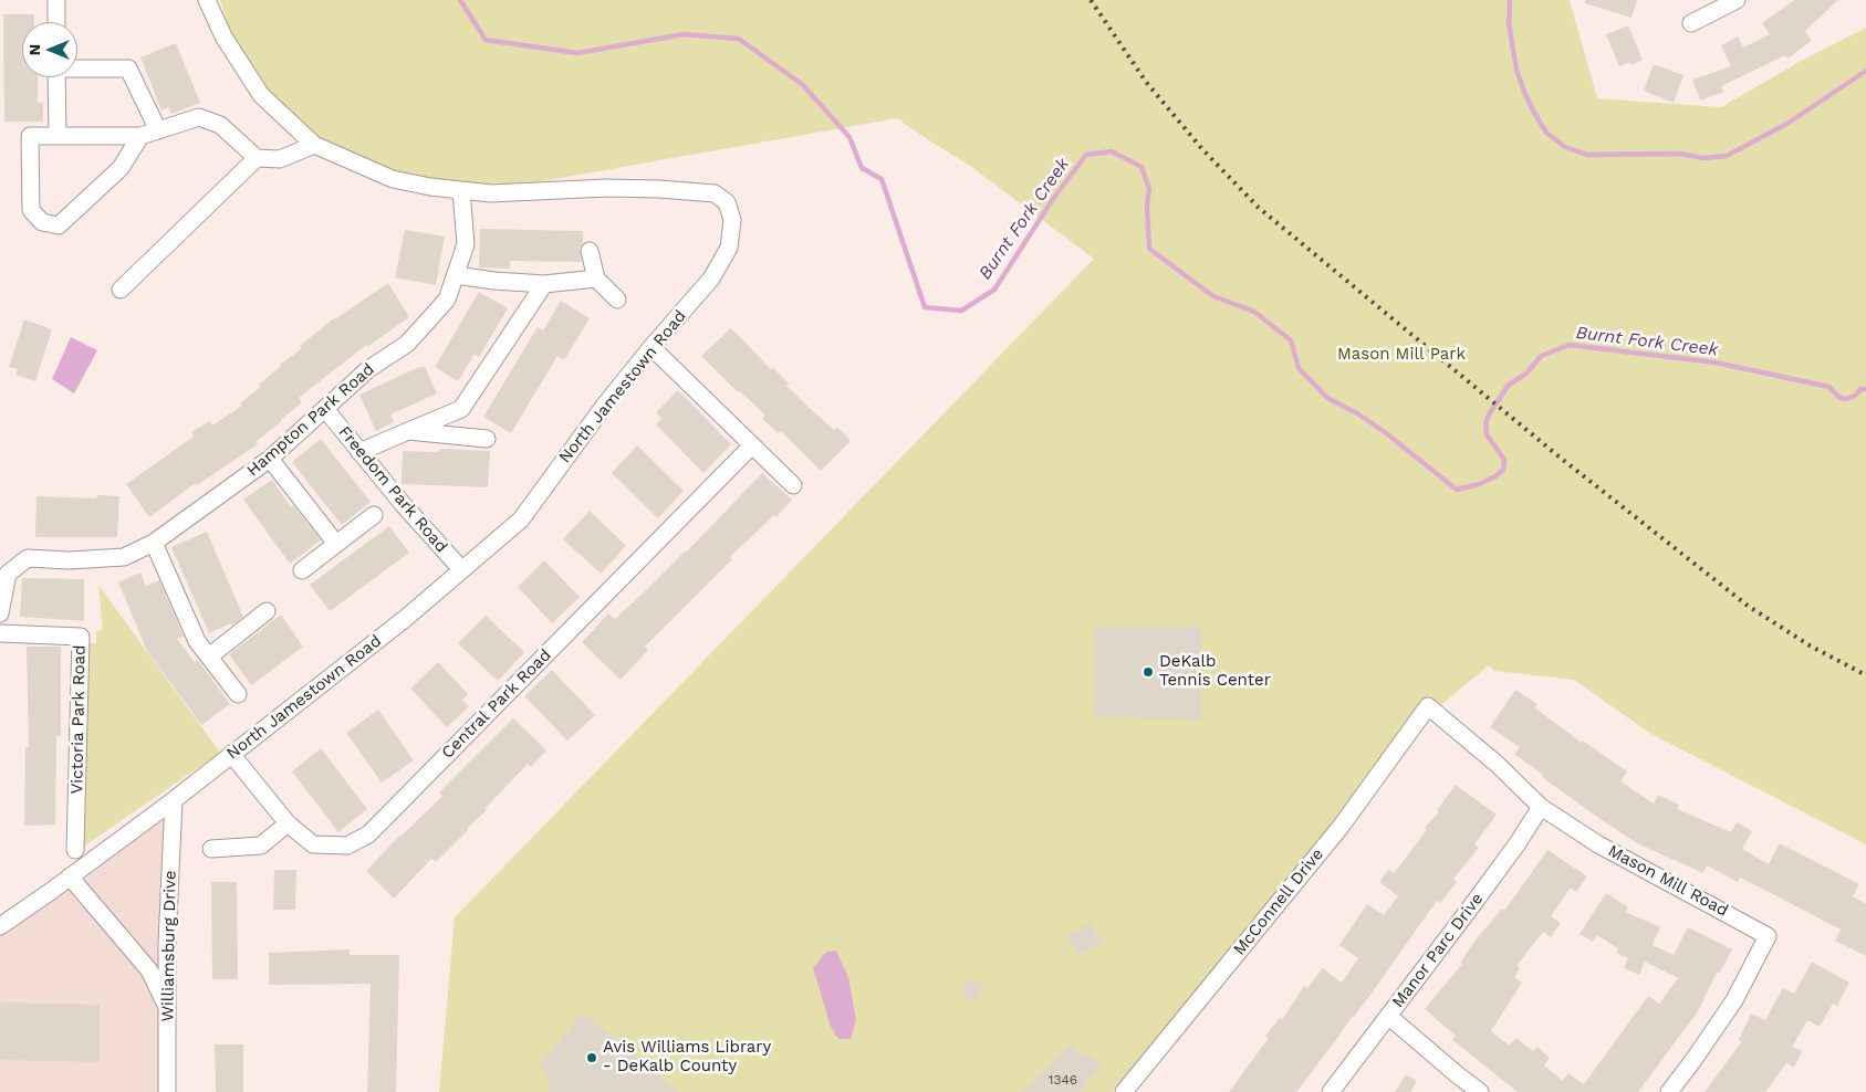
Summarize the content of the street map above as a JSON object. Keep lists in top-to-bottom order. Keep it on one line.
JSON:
{"streets":{"street":["North Jamestown Road","Hampton Park Road","Freedom Park Road","Central Park Road","Victoria Park Road","Mason Mill Road","McConnell Drive","Williamsburg Drive","Manor Parc Drive"]},"crossings":[["North Jamestown Road","Hampton Park Road"],["North Jamestown Road","Freedom Park Road"],["North Jamestown Road","Central Park Road"],["North Jamestown Road","Williamsburg Drive"],["Hampton Park Road","Freedom Park Road"],["Mason Mill Road","McConnell Drive"],["Mason Mill Road","Manor Parc Drive"]],"water":["Burnt Fork Creek"],"parks":["Mason Mill Park"],"places":["DeKalb Tennis Center","Avis Williams Library - DeKalb County"],"house_numbers":["1346"],"north":"left"}
